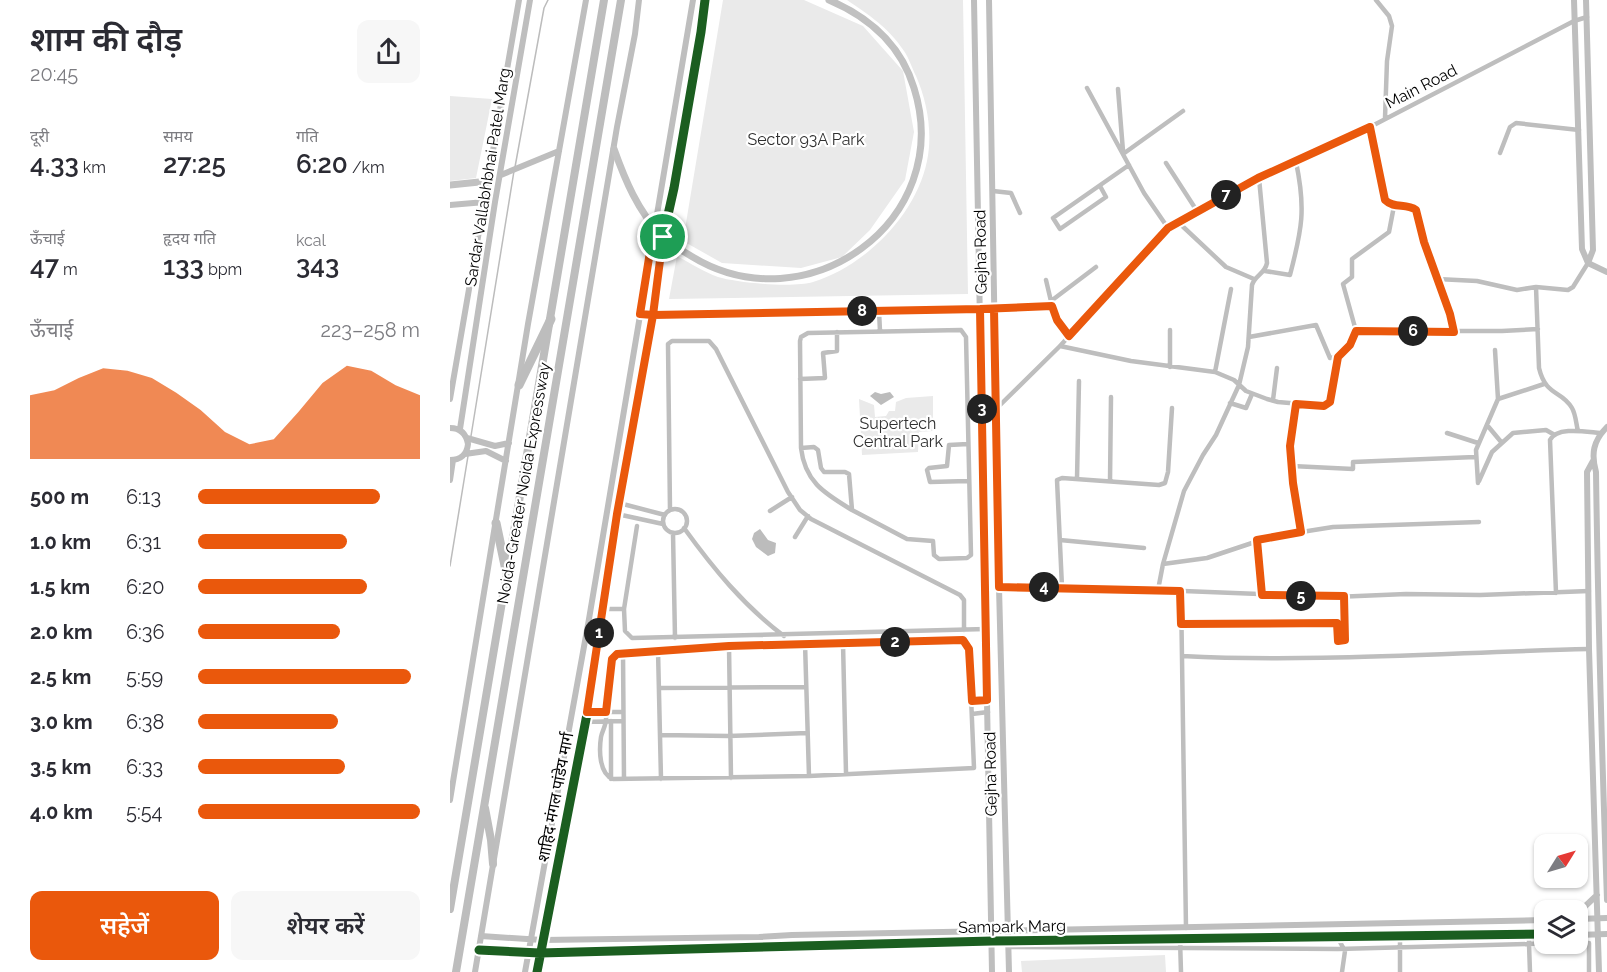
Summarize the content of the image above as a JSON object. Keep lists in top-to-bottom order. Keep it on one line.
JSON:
{"streets":{"highway":["Noida-Greater Noida Expressway"],"street":["Main Road","Sardar Vallabhbhai Patel Marg","Gejha Road","शाहिद मंगल पांडेय मार्ग","Sampark Marg"]},"crossings":[["Main Road","Gejha Road"],["Gejha Road","Sampark Marg"],["शाहिद मंगल पांडेय मार्ग","Sampark Marg"]],"parks":["Sector 93A Park","Supertech Central Park"],"north":"top right","page":{"heading":["शाम की दौड़","20:45"],"stats":[["दूरी","4.33 km"],["समय","27:25"],["गति","6:20 /km"],["ऊँचाई","47 m"],["हृदय गति","133 bpm"],["kcal","343"]],"pins":["7","8","6","3","4","5","1","2"],"chart":["ऊँचाई","223–258 m"],"list":[{"name":"500 m","note":"6:13"},{"name":"1.0 km","note":"6:31"},{"name":"1.5 km","note":"6:20"},{"name":"2.0 km","note":"6:36"},{"name":"2.5 km","note":"5:59"},{"name":"3.0 km","note":"6:38"},{"name":"3.5 km","note":"6:33"},{"name":"4.0 km","note":"5:54"}],"buttons":["सहेजें","शेयर करें"]}}
